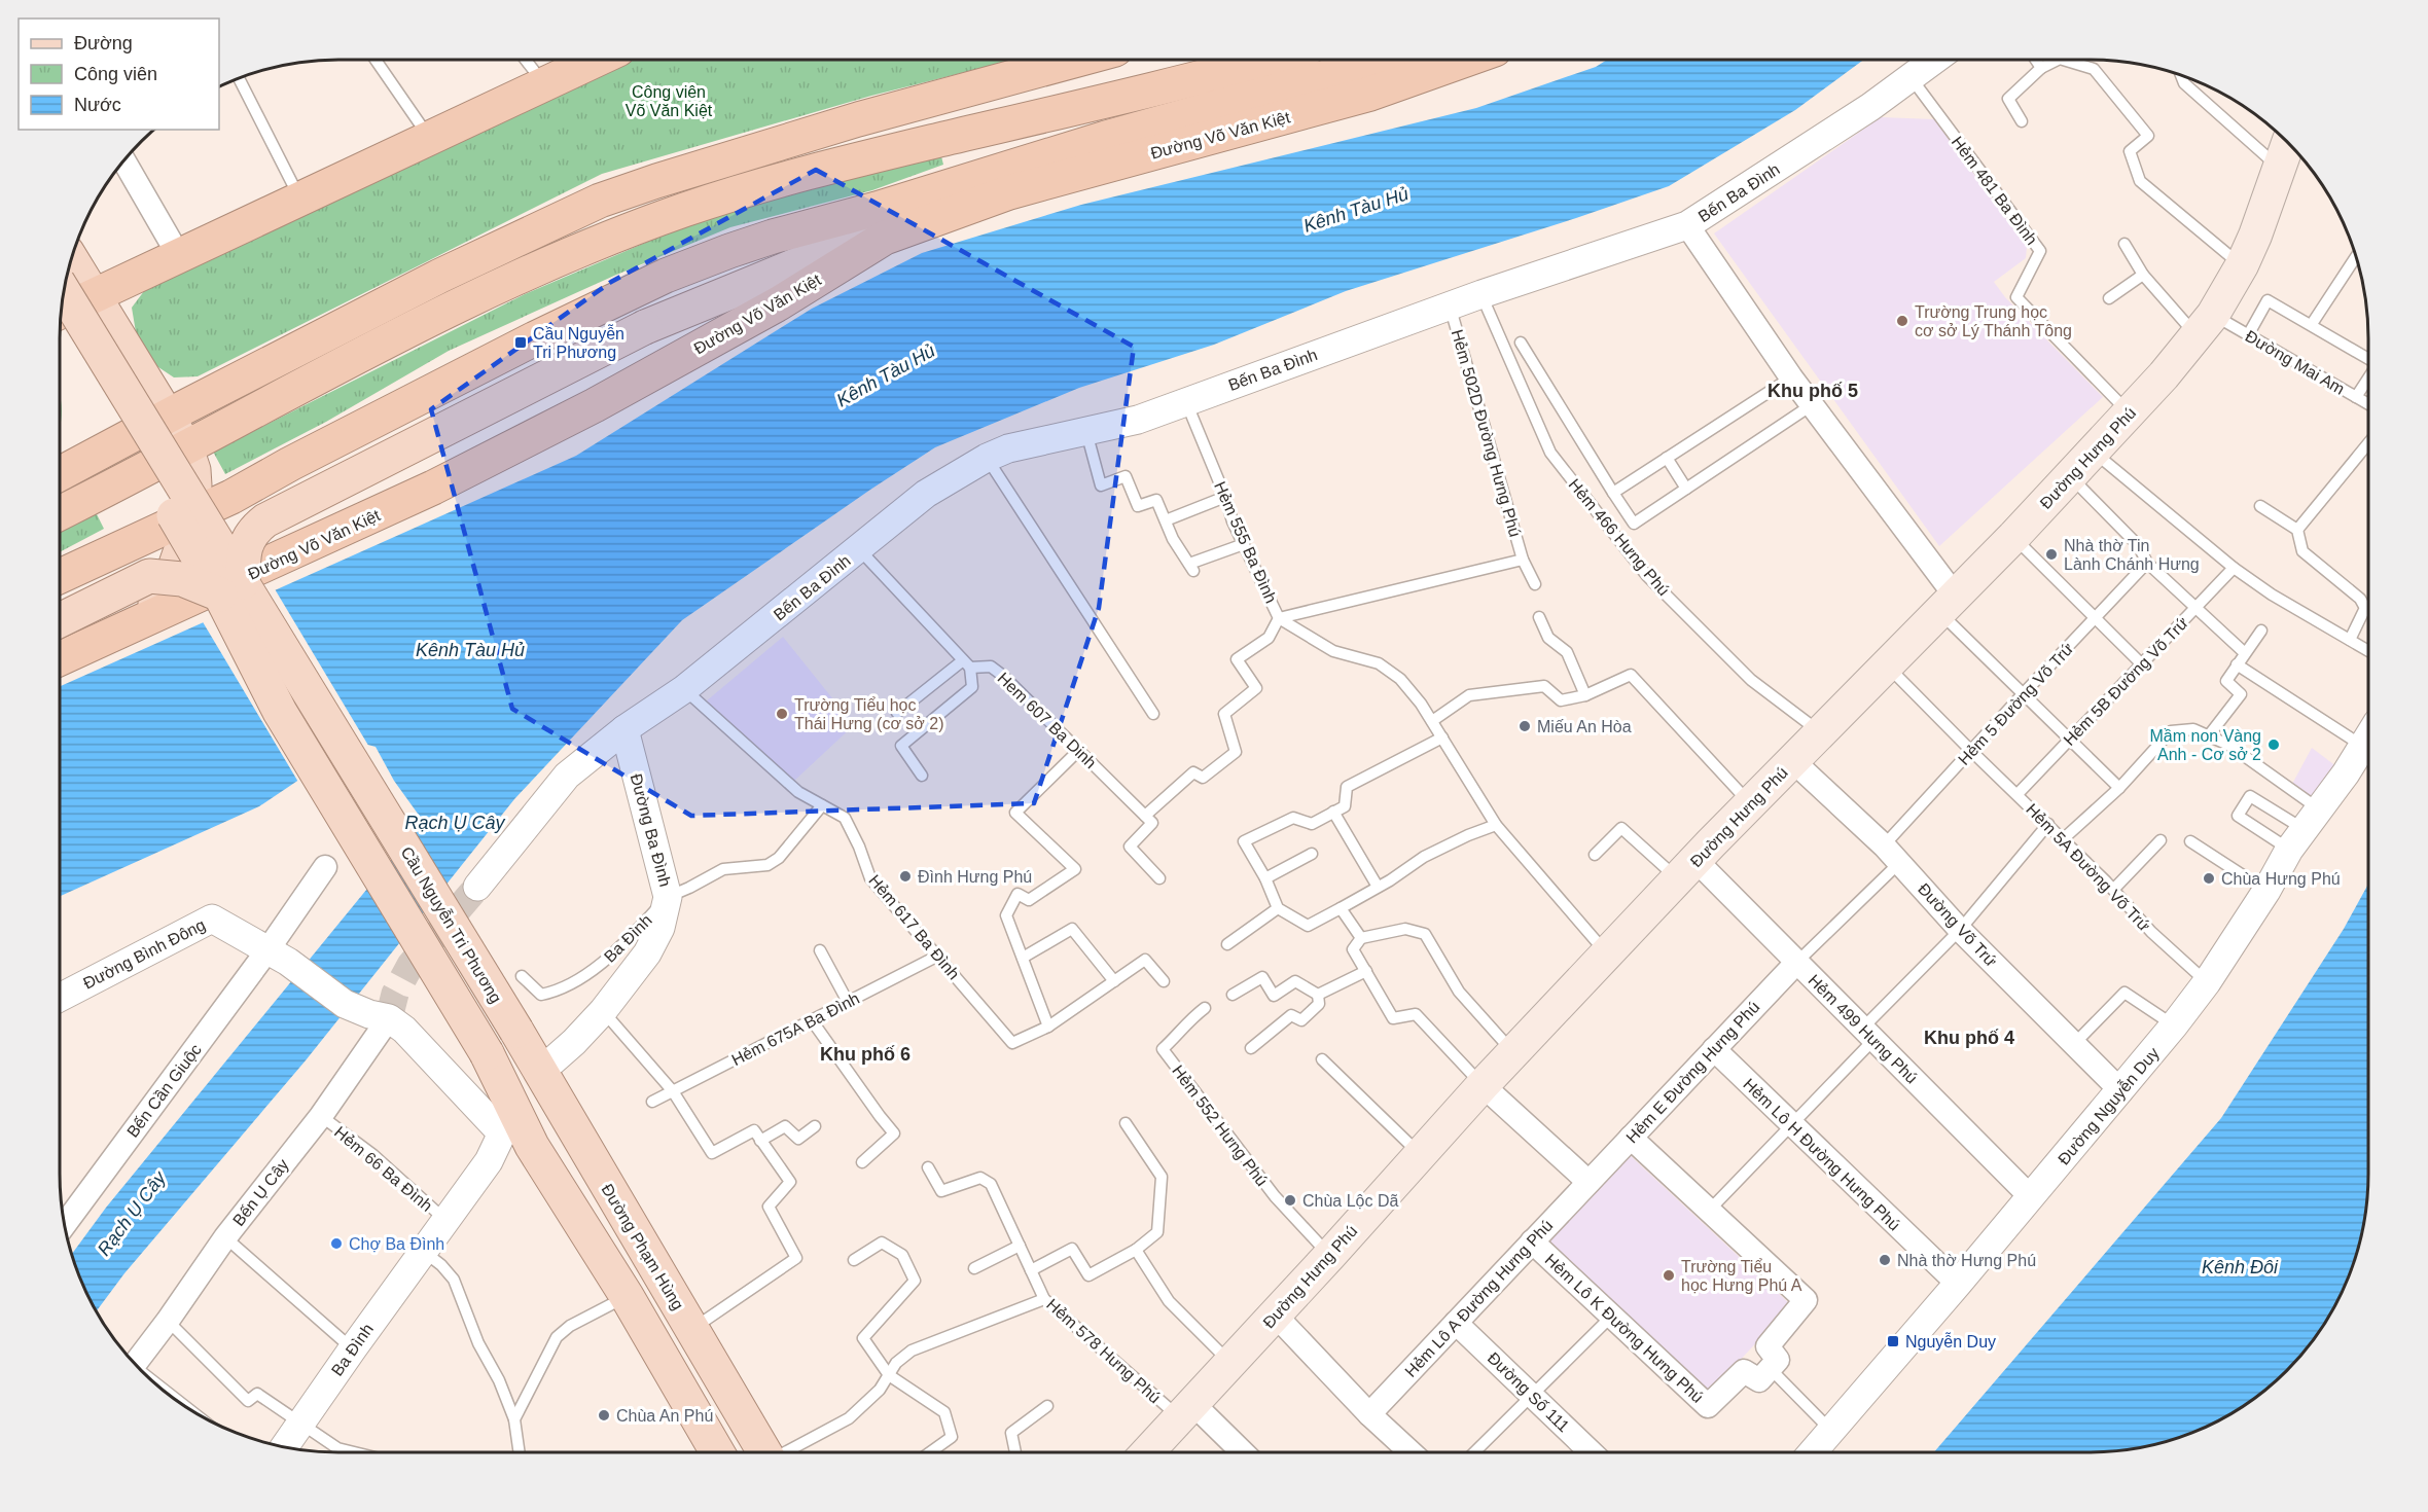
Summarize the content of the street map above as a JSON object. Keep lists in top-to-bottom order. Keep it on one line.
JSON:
{"streets":{"highway":["Đường Võ Văn Kiệt"],"main road":["Đường Hưng Phú","Cầu Nguyễn Tri Phương","Đường Phạm Hùng"],"street":["Bến Ba Đình","Đường Ba Đình","Đường Võ Trứ","Ba Đình","Đường Bình Đông","Hẻm 499 Hưng Phú","Hẻm E Đường Hưng Phú","Bến Cần Giuộc","Đường Nguyễn Duy","Hẻm Lô H Đường Hưng Phú","Bến Ụ Cây","Hẻm Lô A Đường Hưng Phú","Hẻm Lô K Đường Hưng Phú","Đường Số 111"],"lane":["Hẻm 481 Ba Đình","Đường Mai Am","Hẻm 502D Đường Hưng Phú","Hẻm 466 Hưng Phú","Hẻm 555 Ba Đình","Hẻm 5B Đường Võ Trứ","Hẻm 5 Đường Võ Trứ","Hem 607 Ba Dinh","Hẻm 5A Đường Võ Trứ","Hẻm 617 Ba Đình","Hẻm 675A Ba Đình","Hẻm 552 Hưng Phú","Hẻm 66 Ba Đình","Hẻm 578 Hưng Phú"]},"crossings":[["Hẻm 481 Ba Đình","Bến Ba Đình"],["Hẻm 481 Ba Đình","Đường Hưng Phú"],["Bến Ba Đình","Hẻm 502D Đường Hưng Phú"],["Bến Ba Đình","Hẻm 466 Hưng Phú"],["Bến Ba Đình","Hẻm 555 Ba Đình"],["Bến Ba Đình","Đường Ba Đình"],["Bến Ba Đình","Hẻm 617 Ba Đình"],["Đường Mai Am","Đường Hưng Phú"],["Hẻm 502D Đường Hưng Phú","Hẻm 555 Ba Đình"],["Đường Hưng Phú","Hẻm 466 Hưng Phú"],["Đường Hưng Phú","Hẻm 5A Đường Võ Trứ"],["Đường Hưng Phú","Đường Võ Trứ"],["Đường Hưng Phú","Hẻm 499 Hưng Phú"],["Đường Hưng Phú","Hẻm 552 Hưng Phú"],["Đường Hưng Phú","Hẻm 578 Hưng Phú"],["Hẻm 555 Ba Đình","Hem 607 Ba Dinh"],["Hẻm 5B Đường Võ Trứ","Hẻm 5A Đường Võ Trứ"],["Hẻm 5 Đường Võ Trứ","Hẻm 5A Đường Võ Trứ"],["Hẻm 5 Đường Võ Trứ","Đường Võ Trứ"],["Hẻm 5 Đường Võ Trứ","Hẻm 499 Hưng Phú"],["Hẻm 5 Đường Võ Trứ","Hẻm E Đường Hưng Phú"],["Đường Ba Đình","Ba Đình"],["Đường Ba Đình","Đường Phạm Hùng"],["Hẻm 5A Đường Võ Trứ","Đường Nguyễn Duy"],["Cầu Nguyễn Tri Phương","Đường Phạm Hùng"],["Đường Võ Trứ","Đường Nguyễn Duy"],["Hẻm 617 Ba Đình","Hẻm 675A Ba Đình"],["Đường Bình Đông","Bến Cần Giuộc"],["Hẻm 499 Hưng Phú","Hẻm E Đường Hưng Phú"],["Hẻm 499 Hưng Phú","Đường Nguyễn Duy"],["Hẻm E Đường Hưng Phú","Hẻm Lô H Đường Hưng Phú"],["Hẻm E Đường Hưng Phú","Hẻm Lô A Đường Hưng Phú"],["Đường Nguyễn Duy","Hẻm Lô H Đường Hưng Phú"],["Hẻm 66 Ba Đình","Bến Ụ Cây"],["Hẻm Lô A Đường Hưng Phú","Hẻm Lô K Đường Hưng Phú"],["Hẻm Lô A Đường Hưng Phú","Đường Số 111"]],"districts":["Khu phố 5","Khu phố 4","Khu phố 6"],"water":["Kênh Tàu Hủ","Rạch Ụ Cây","Kênh Đôi"],"parks":["Công viên Võ Văn Kiệt"],"places":{"other":["Trường Trung học cơ sở Lý Thánh Tông","Nhà thờ Tin Lành Chánh Hưng","Trường Tiểu học Thái Hưng (cơ sở 2)","Miếu An Hòa","Mầm non Vàng Anh - Cơ sở 2","Đình Hưng Phú","Chùa Hưng Phú","Chùa Lộc Dã","Chợ Ba Đình","Nhà thờ Hưng Phú","Trường Tiểu học Hưng Phú A","Chùa An Phú"],"transit":["Cầu Nguyễn Tri Phương","Nguyễn Duy"]},"legend":["Đường","Công viên","Nước"]}
